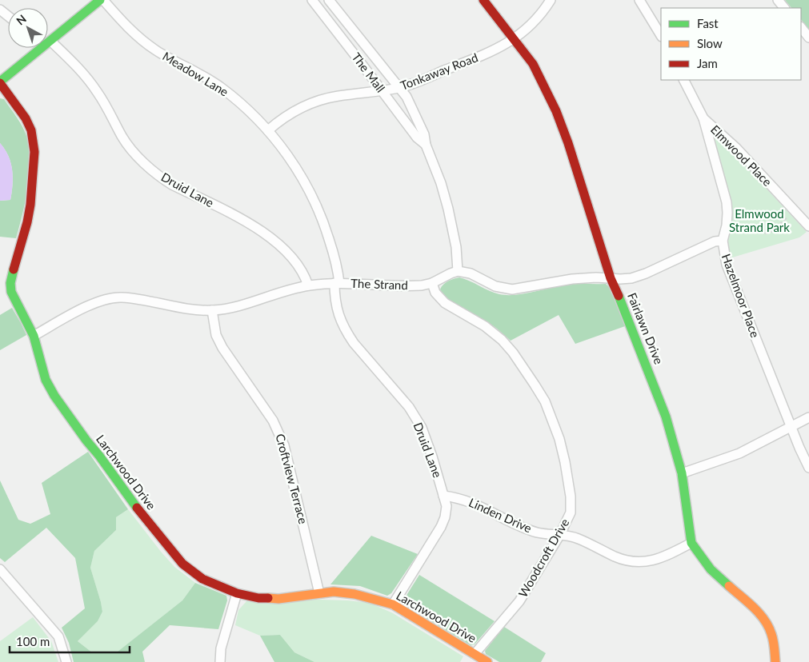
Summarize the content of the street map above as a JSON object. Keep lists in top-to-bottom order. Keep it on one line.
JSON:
{"streets":{"street":["Tonkaway Road","The Mall","Meadow Lane","Elmwood Place","Druid Lane","The Strand","Hazelmoor Place","Fairlawn Drive","Larchwood Drive","Croftview Terrace","Linden Drive","Woodcroft Drive"]},"crossings":[["Tonkaway Road","The Mall"],["Tonkaway Road","Meadow Lane"],["Tonkaway Road","Fairlawn Drive"],["The Mall","The Strand"],["Meadow Lane","Druid Lane"],["Meadow Lane","The Strand"],["Elmwood Place","Hazelmoor Place"],["Druid Lane","The Strand"],["Druid Lane","Larchwood Drive"],["Druid Lane","Linden Drive"],["The Strand","Larchwood Drive"],["The Strand","Croftview Terrace"],["The Strand","Woodcroft Drive"],["Fairlawn Drive","Linden Drive"],["Larchwood Drive","Croftview Terrace"],["Larchwood Drive","Woodcroft Drive"],["Linden Drive","Woodcroft Drive"]],"parks":["Elmwood Strand Park"],"legend":["Fast","Slow","Jam"],"scale_bar":"100 m","north":"top left"}
